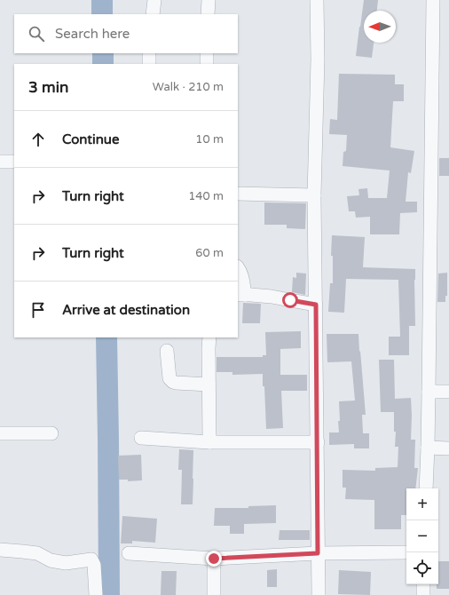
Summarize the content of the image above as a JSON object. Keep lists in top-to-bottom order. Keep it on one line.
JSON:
{"north":"left","page":{"search":"Search here","heading":["3 min","Walk · 210 m"],"list":[["Continue","10 m"],["Turn right","140 m"],["Turn right","60 m"],"Arrive at destination"],"map_buttons":["+","−"]}}
